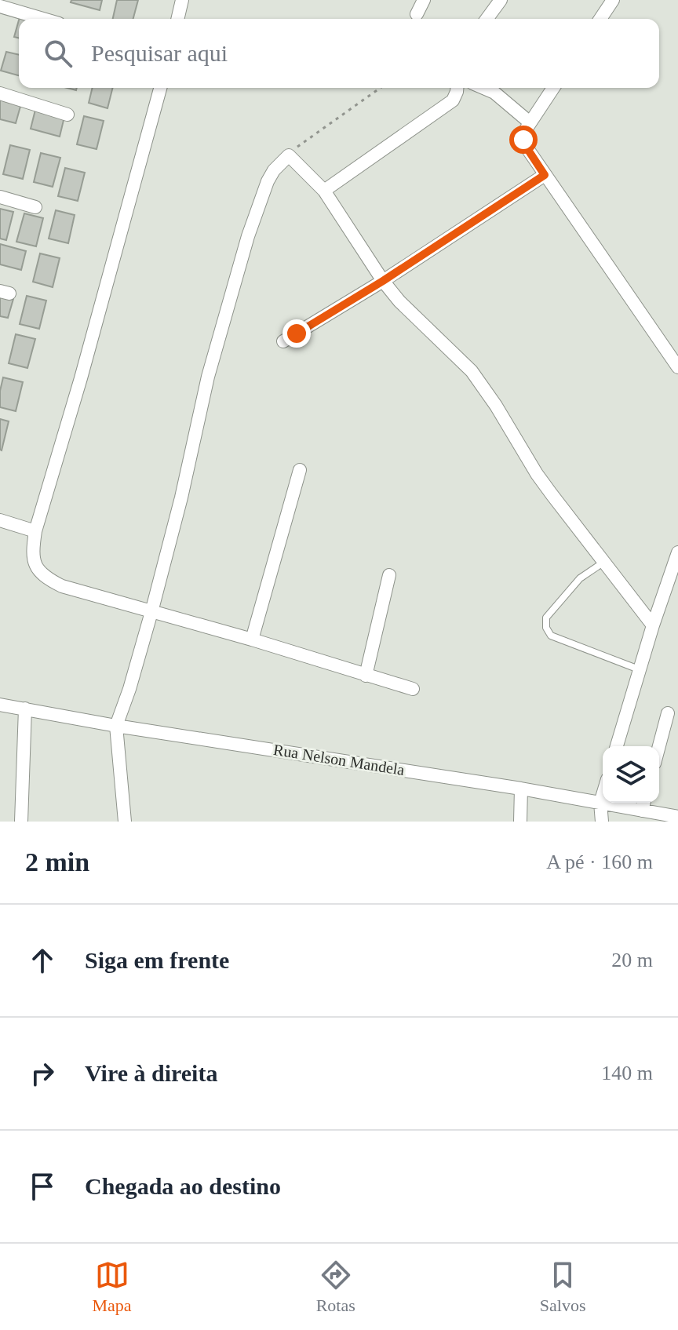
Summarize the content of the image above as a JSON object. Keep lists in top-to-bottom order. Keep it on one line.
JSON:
{"streets":{"street":["Rua Nelson Mandela"]},"page":{"search":"Pesquisar aqui","heading":["2 min","A pé · 160 m"],"list":[["Siga em frente","20 m"],["Vire à direita","140 m"],"Chegada ao destino"],"nav":["Mapa","Rotas","Salvos"]}}
